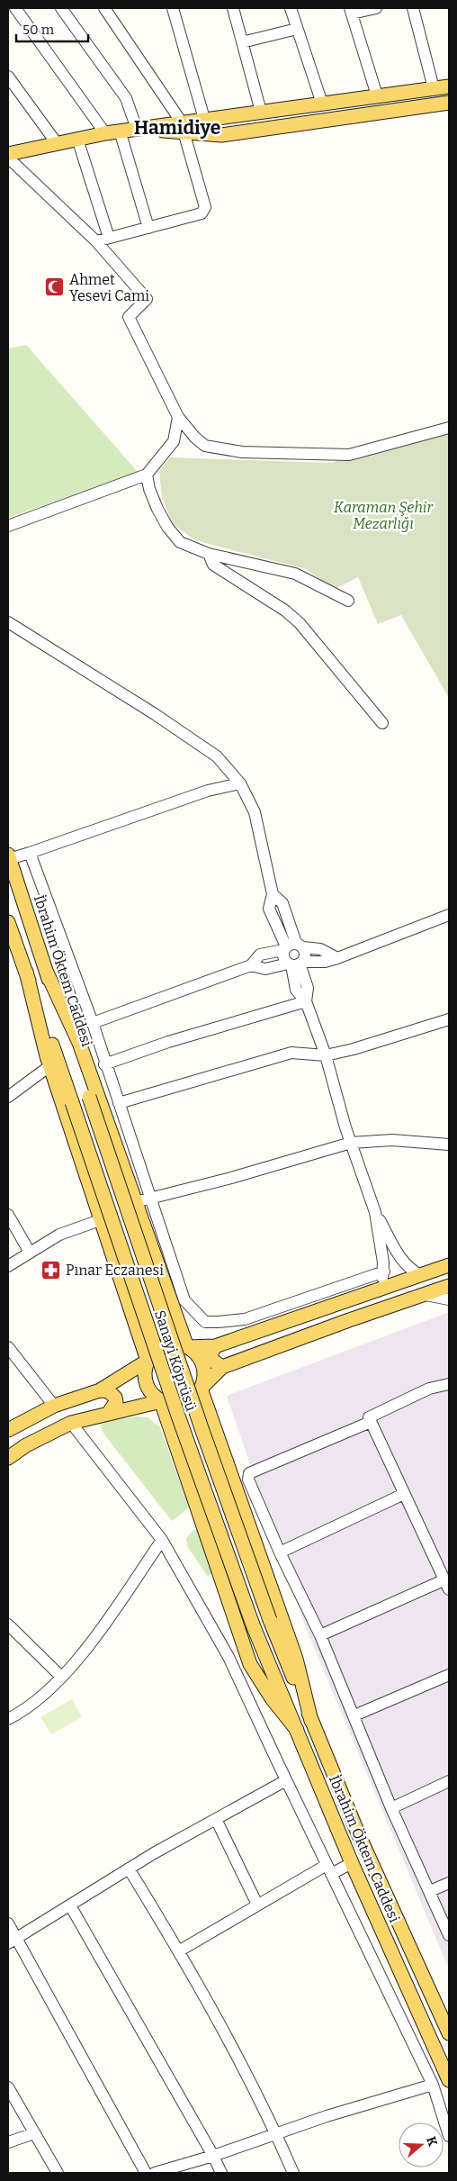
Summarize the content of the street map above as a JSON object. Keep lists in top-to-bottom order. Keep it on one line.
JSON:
{"streets":{"main road":["İbrahim Öktem Caddesi","Sanayi Köprüsü"]},"crossings":[["İbrahim Öktem Caddesi","Sanayi Köprüsü"]],"districts":["Hamidiye"],"parks":["Karaman Şehir Mezarlığı"],"places":{"mosque":["Ahmet Yesevi Cami"],"pharmacy":["Pınar Eczanesi"]},"scale_bar":"50 m","north":"right"}
